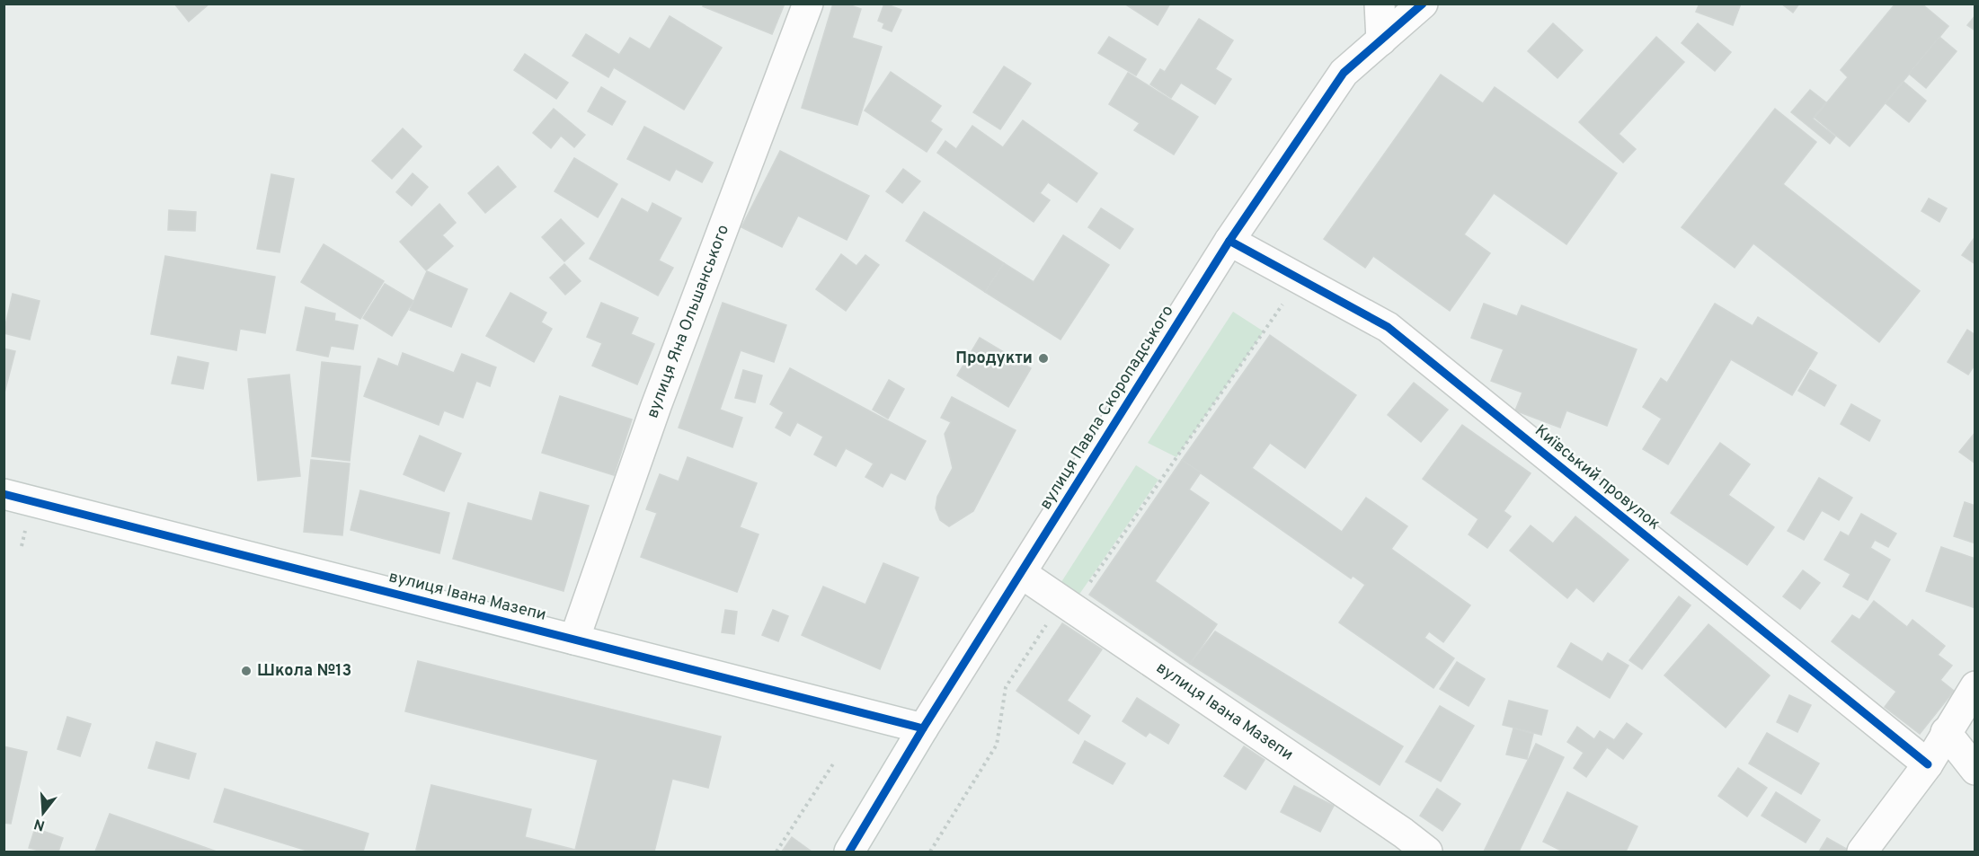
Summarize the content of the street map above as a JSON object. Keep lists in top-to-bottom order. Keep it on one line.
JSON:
{"streets":{"street":["вулиця Яна Ольшанського","вулиця Павла Скоропадського","Київський провулок","вулиця Івана Мазепи"]},"crossings":[["вулиця Яна Ольшанського","вулиця Івана Мазепи"],["вулиця Павла Скоропадського","Київський провулок"],["вулиця Павла Скоропадського","вулиця Івана Мазепи"]],"places":["Продукти","Школа №13"],"north":"bottom"}
